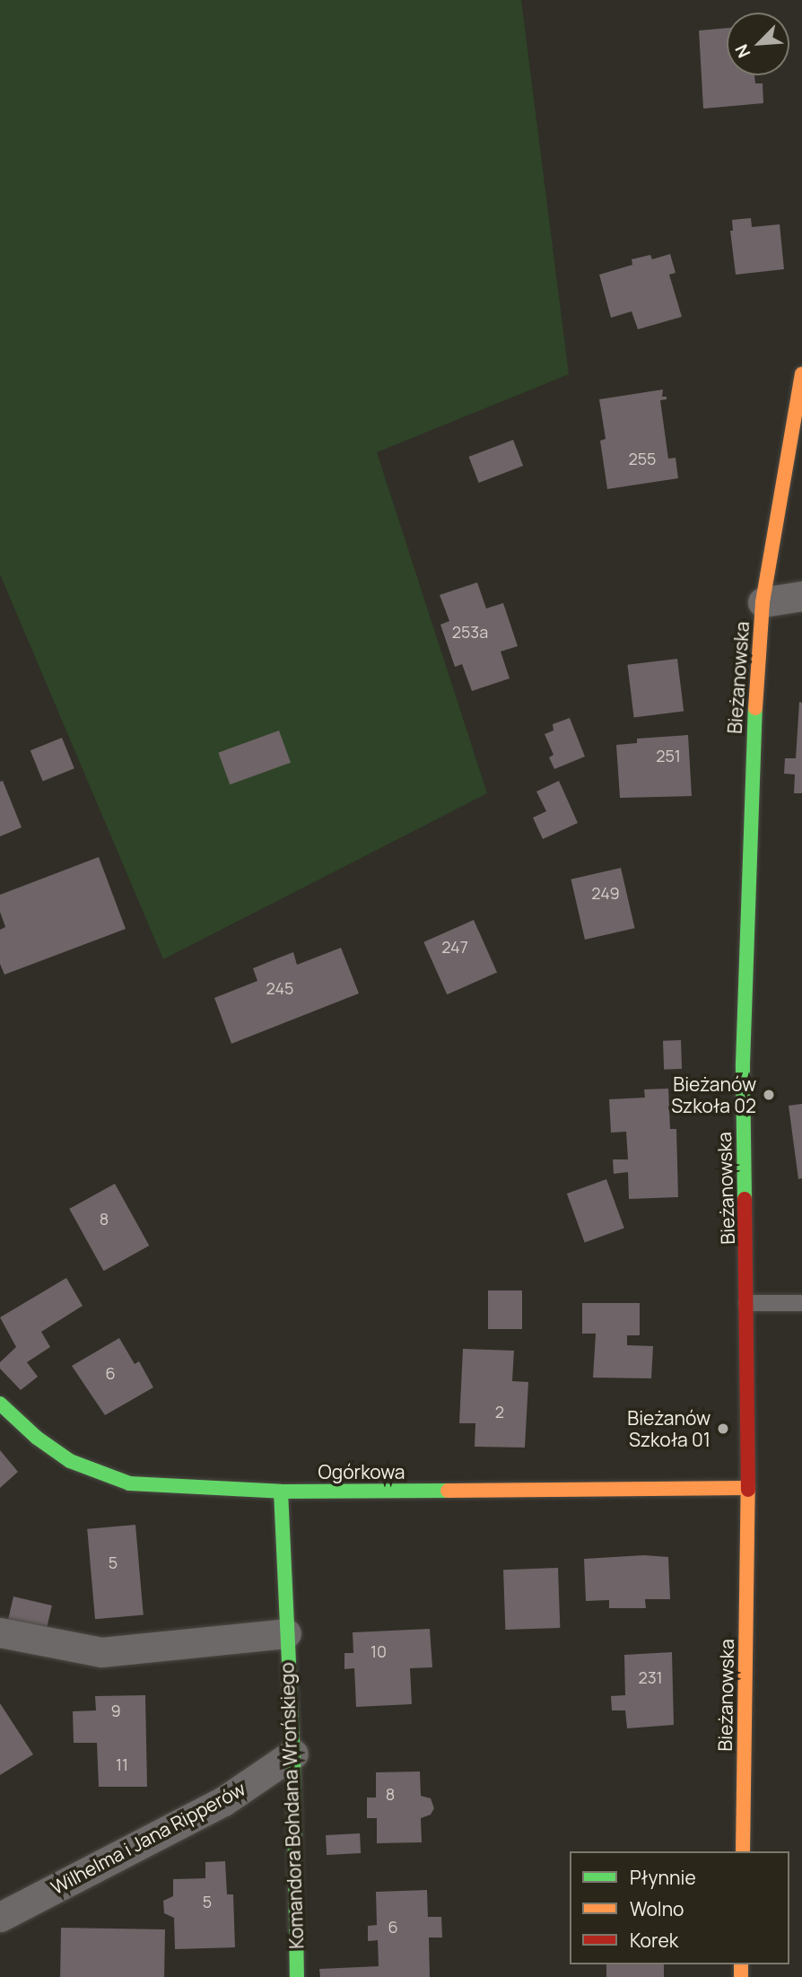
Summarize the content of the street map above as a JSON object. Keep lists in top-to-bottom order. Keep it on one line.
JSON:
{"streets":{"street":["Bieżanowska","Ogórkowa","Komandora Bohdana Wrońskiego","Wilhelma i Jana Ripperów"]},"crossings":[["Bieżanowska","Ogórkowa"],["Ogórkowa","Komandora Bohdana Wrońskiego"],["Komandora Bohdana Wrońskiego","Wilhelma i Jana Ripperów"]],"places":["Bieżanów Szkoła 02","Bieżanów Szkoła 01"],"house_numbers":["255","253a","251","249","247","245","8","6","2","5","10","231","9","11","8","5","6"],"legend":["Płynnie","Wolno","Korek"],"north":"bottom left"}
